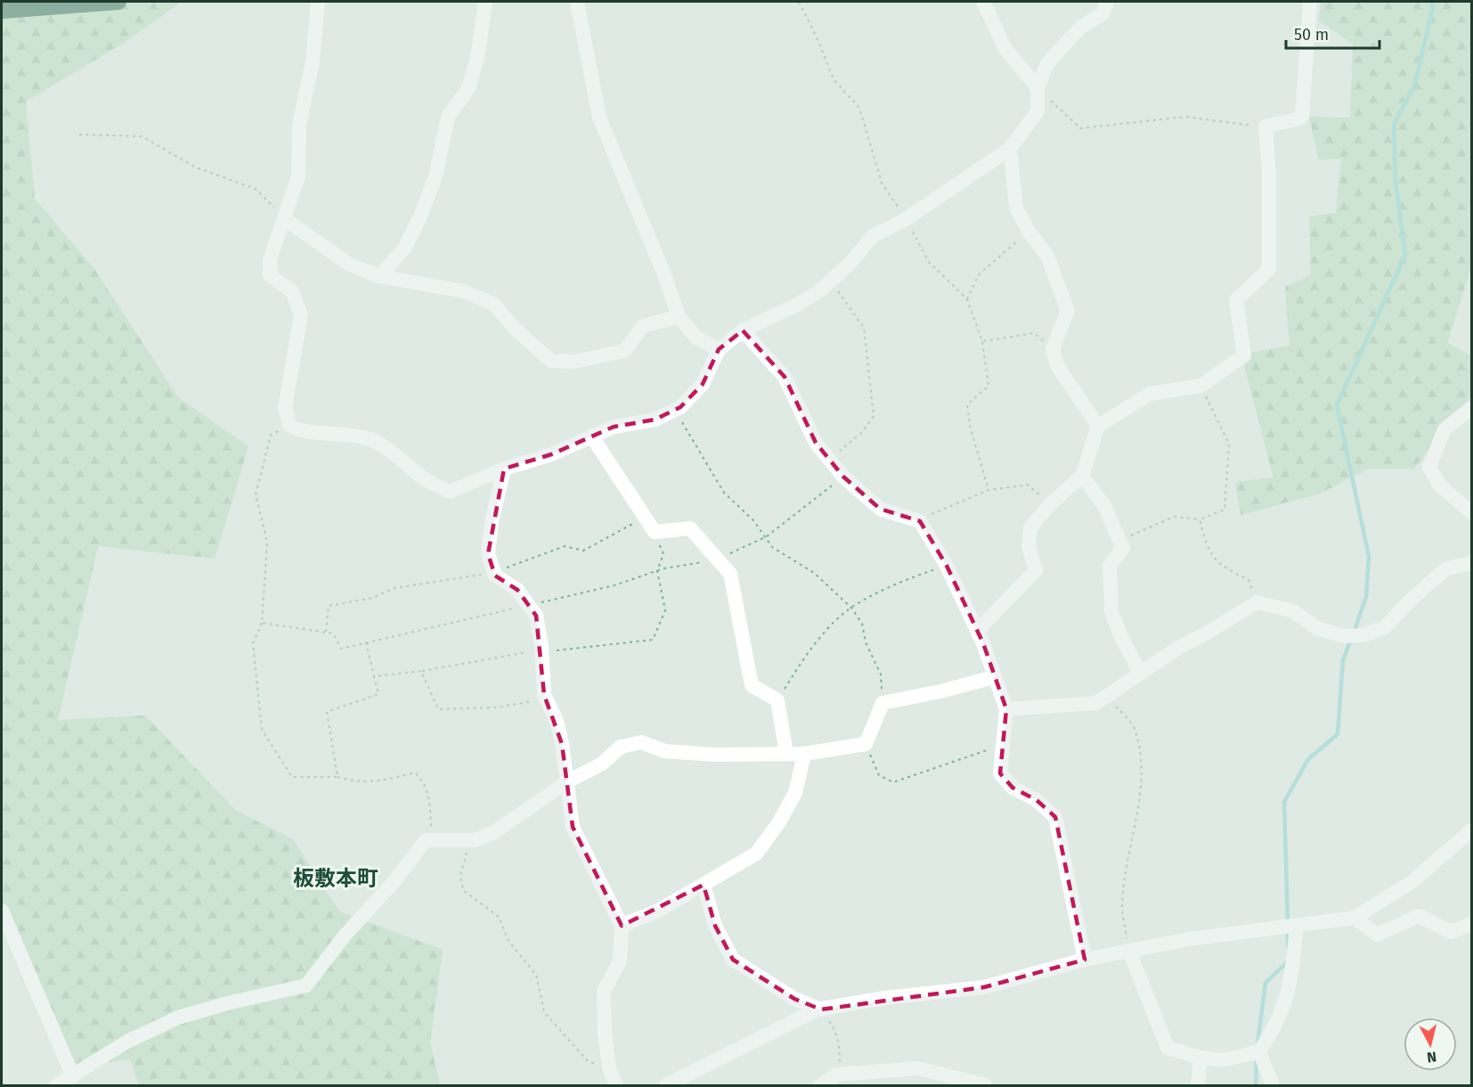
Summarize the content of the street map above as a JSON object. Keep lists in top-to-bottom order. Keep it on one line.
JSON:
{"districts":["板敷本町"],"scale_bar":"50 m","north":"bottom"}
